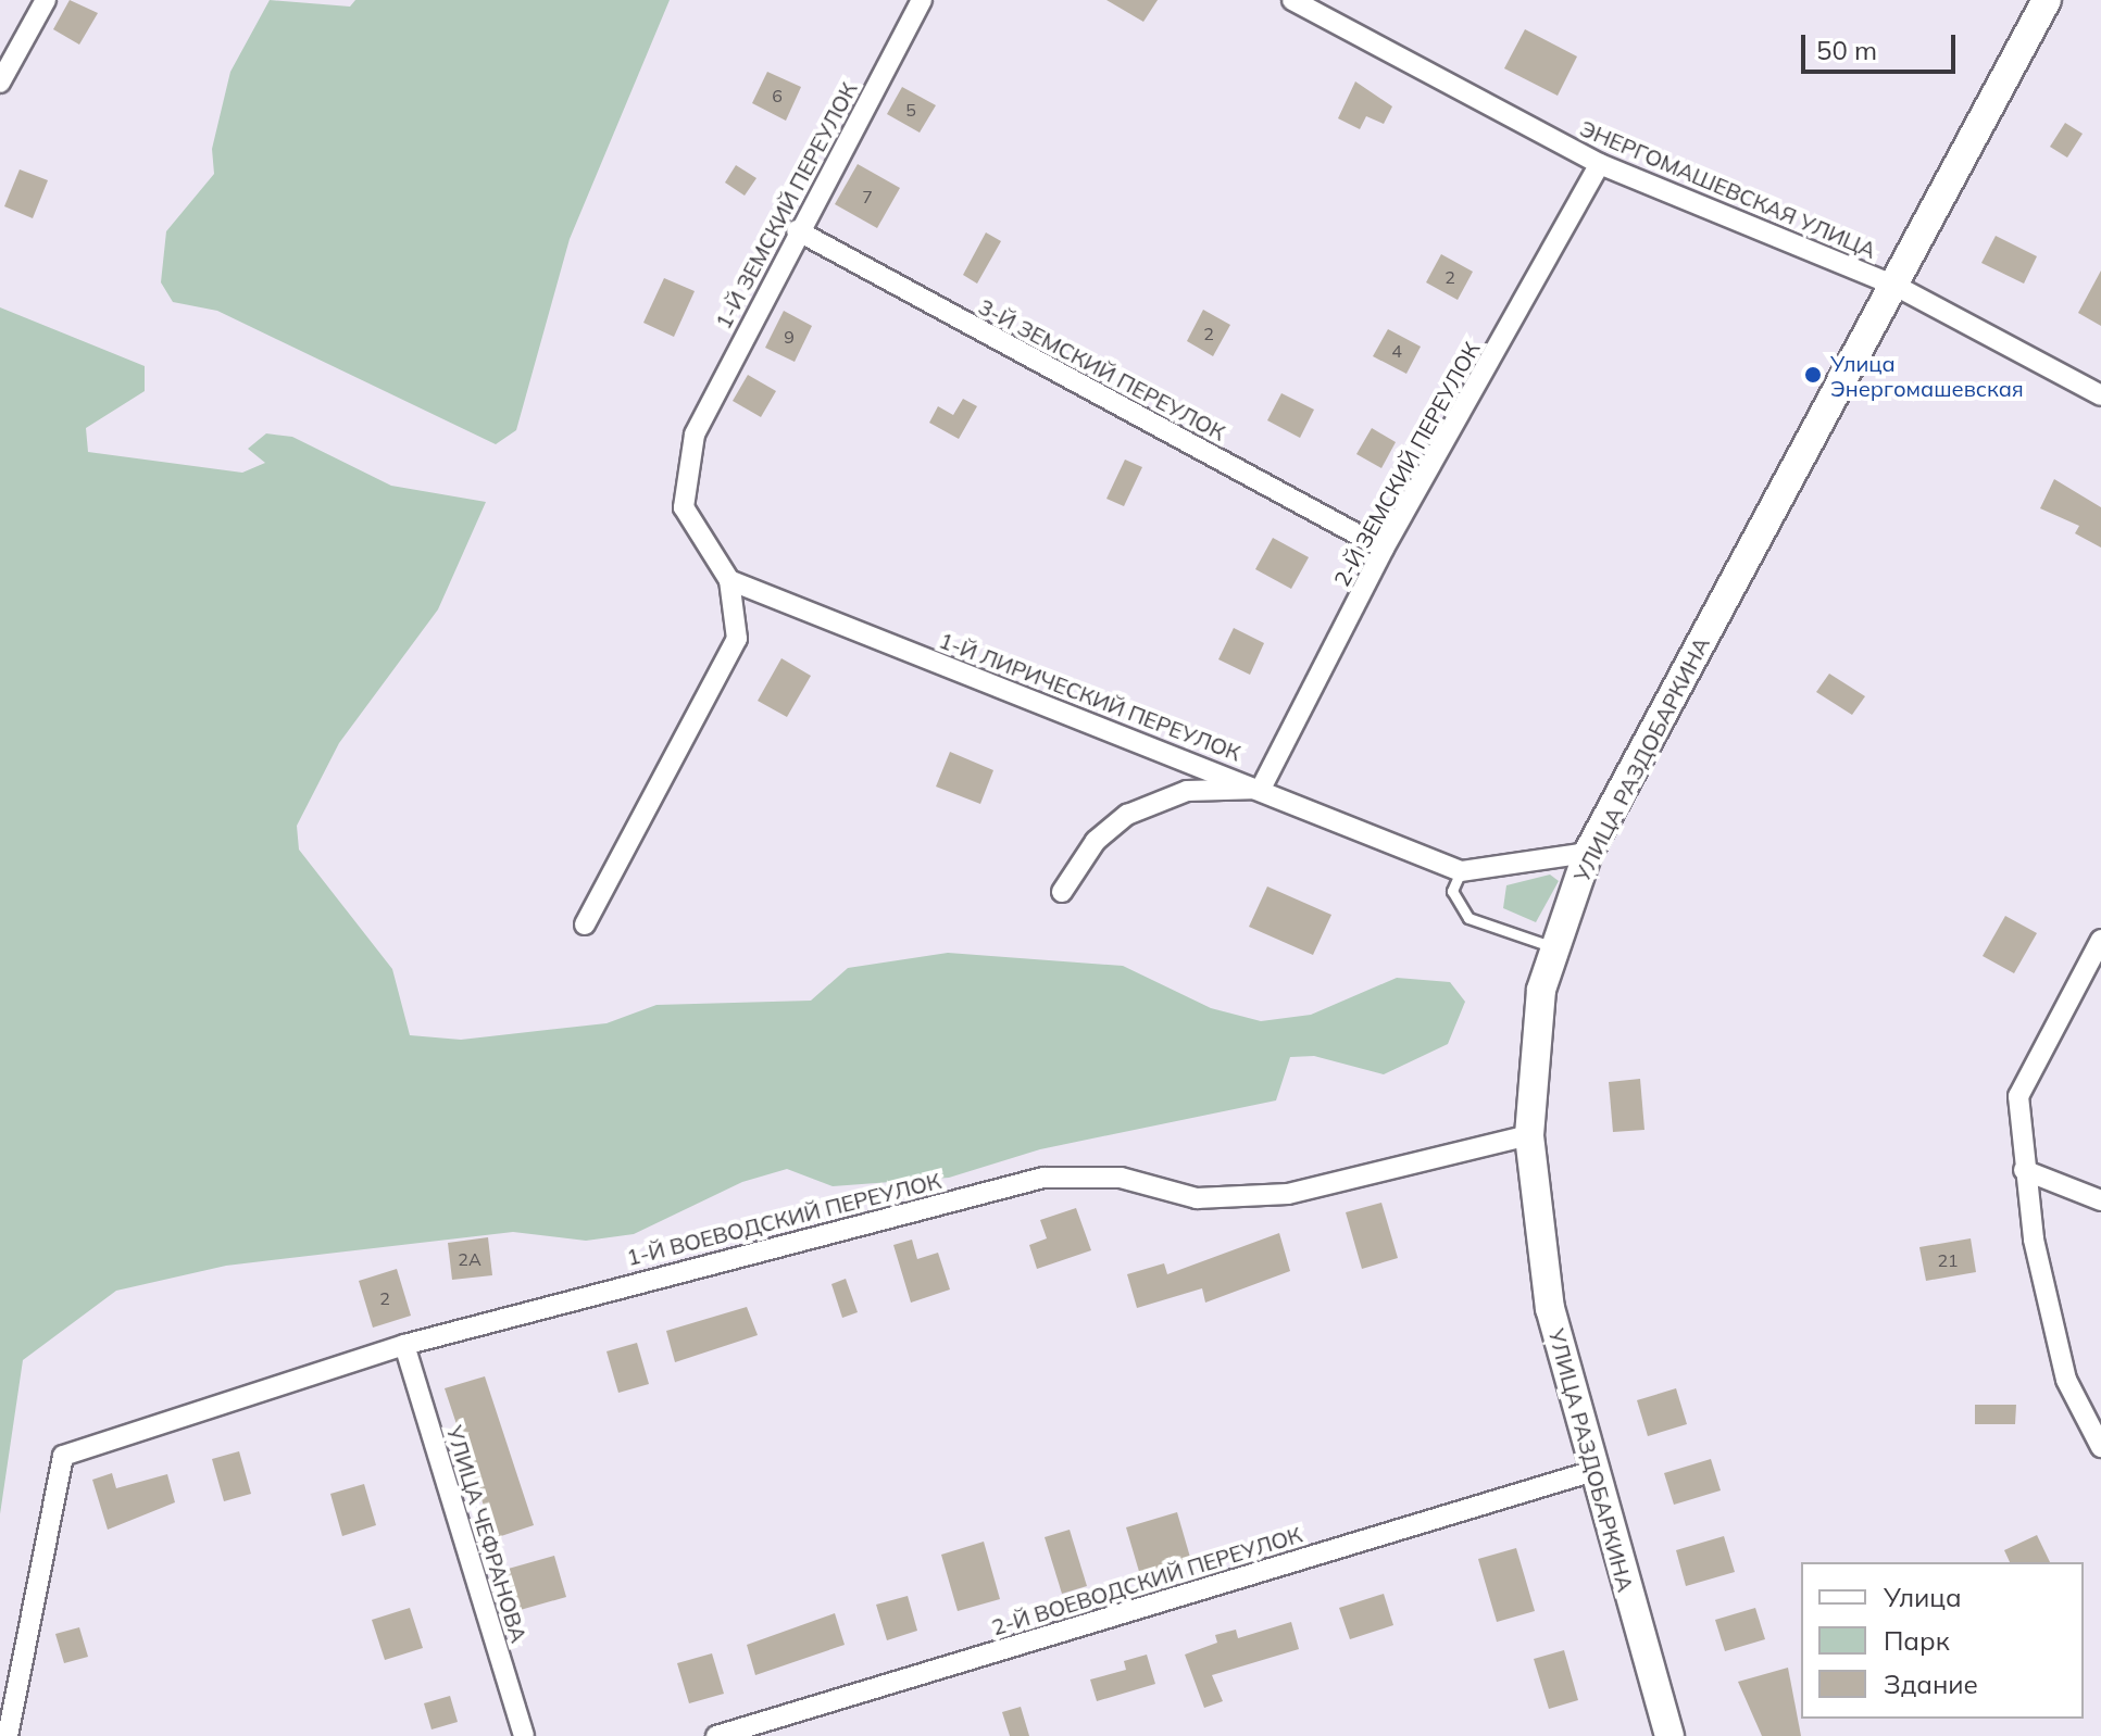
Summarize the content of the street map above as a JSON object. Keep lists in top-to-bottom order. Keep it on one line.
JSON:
{"streets":{"street":["ЭНЕРГОМАШЕВСКАЯ УЛИЦА","1-Й ЗЕМСКИЙ ПЕРЕУЛОК","3-Й ЗЕМСКИЙ ПЕРЕУЛОК","2-Й ЗЕМСКИЙ ПЕРЕУЛОК","1-Й ЛИРИЧЕСКИЙ ПЕРЕУЛОК","УЛИЦА РАЗДОБАРКИНА","1-Й ВОЕВОДСКИЙ ПЕРЕУЛОК","УЛИЦА ЧЕФРАНОВА","2-Й ВОЕВОДСКИЙ ПЕРЕУЛОК"]},"crossings":[["ЭНЕРГОМАШЕВСКАЯ УЛИЦА","2-Й ЗЕМСКИЙ ПЕРЕУЛОК"],["ЭНЕРГОМАШЕВСКАЯ УЛИЦА","УЛИЦА РАЗДОБАРКИНА"],["1-Й ЗЕМСКИЙ ПЕРЕУЛОК","3-Й ЗЕМСКИЙ ПЕРЕУЛОК"],["1-Й ЗЕМСКИЙ ПЕРЕУЛОК","1-Й ЛИРИЧЕСКИЙ ПЕРЕУЛОК"],["3-Й ЗЕМСКИЙ ПЕРЕУЛОК","2-Й ЗЕМСКИЙ ПЕРЕУЛОК"],["2-Й ЗЕМСКИЙ ПЕРЕУЛОК","1-Й ЛИРИЧЕСКИЙ ПЕРЕУЛОК"],["УЛИЦА РАЗДОБАРКИНА","1-Й ВОЕВОДСКИЙ ПЕРЕУЛОК"],["УЛИЦА РАЗДОБАРКИНА","2-Й ВОЕВОДСКИЙ ПЕРЕУЛОК"],["1-Й ВОЕВОДСКИЙ ПЕРЕУЛОК","УЛИЦА ЧЕФРАНОВА"]],"places":["Улица Энергомашевская"],"house_numbers":["6","5","7","2","2","9","4","2А","21","2"],"legend":["Улица","Парк","Здание"],"scale_bar":"50 m"}
